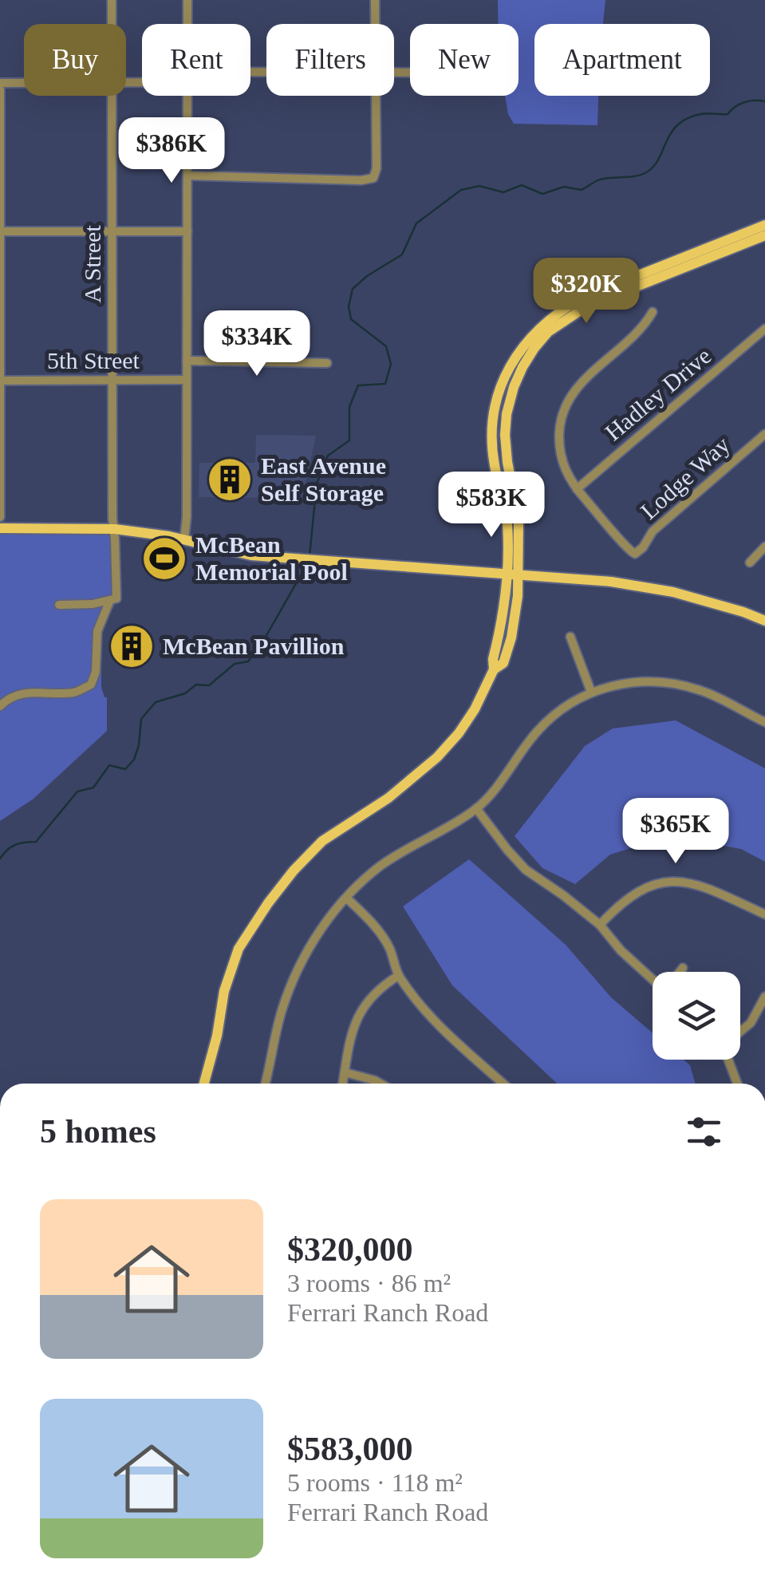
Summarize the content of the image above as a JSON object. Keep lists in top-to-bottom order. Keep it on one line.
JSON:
{"streets":{"street":["A Street","5th Street","Hadley Drive","Lodge Way"]},"crossings":[["A Street","5th Street"],["Hadley Drive","Lodge Way"]],"places":{"building":["East Avenue Self Storage","McBean Pavillion"],"sports":["McBean Memorial Pool"]},"page":{"chip":["Buy","Rent","Filters","New","Apartment"],"price":["$386K","$320K","$334K","$583K","$365K"],"heading":"5 homes","list":[{"name":"$320,000","note":"3 rooms · 86 m² · Ferrari Ranch Road"},{"name":"$583,000","note":"5 rooms · 118 m² · Ferrari Ranch Road"}]}}
